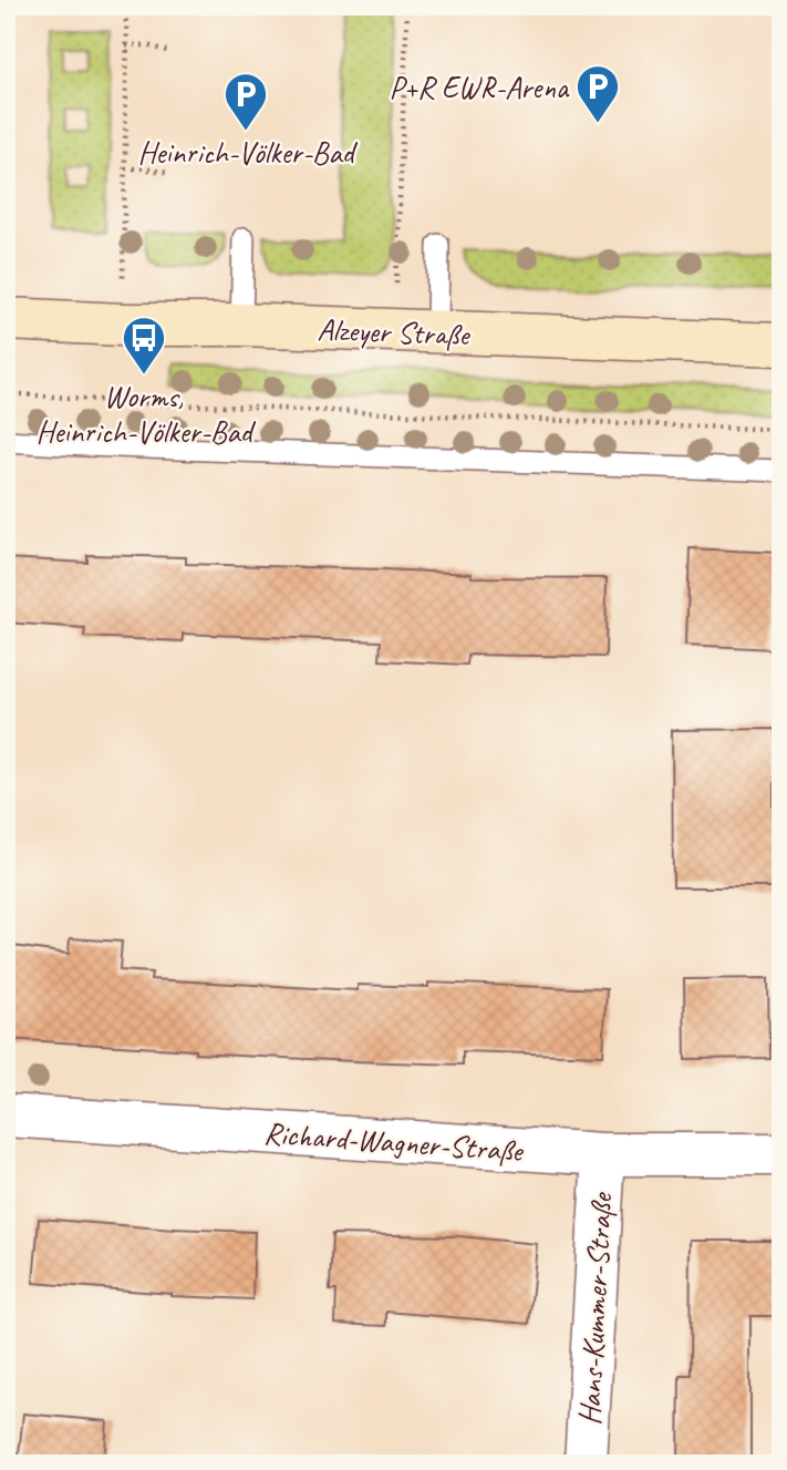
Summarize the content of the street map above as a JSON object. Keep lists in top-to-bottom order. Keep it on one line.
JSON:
{"streets":{"street":["Alzeyer Straße","Richard-Wagner-Straße","Hans-Kummer-Straße"]},"crossings":[["Richard-Wagner-Straße","Hans-Kummer-Straße"]],"places":{"parking":["P+R EWR-Arena","Heinrich-Völker-Bad"],"bus stop":["Worms, Heinrich-Völker-Bad"]}}
